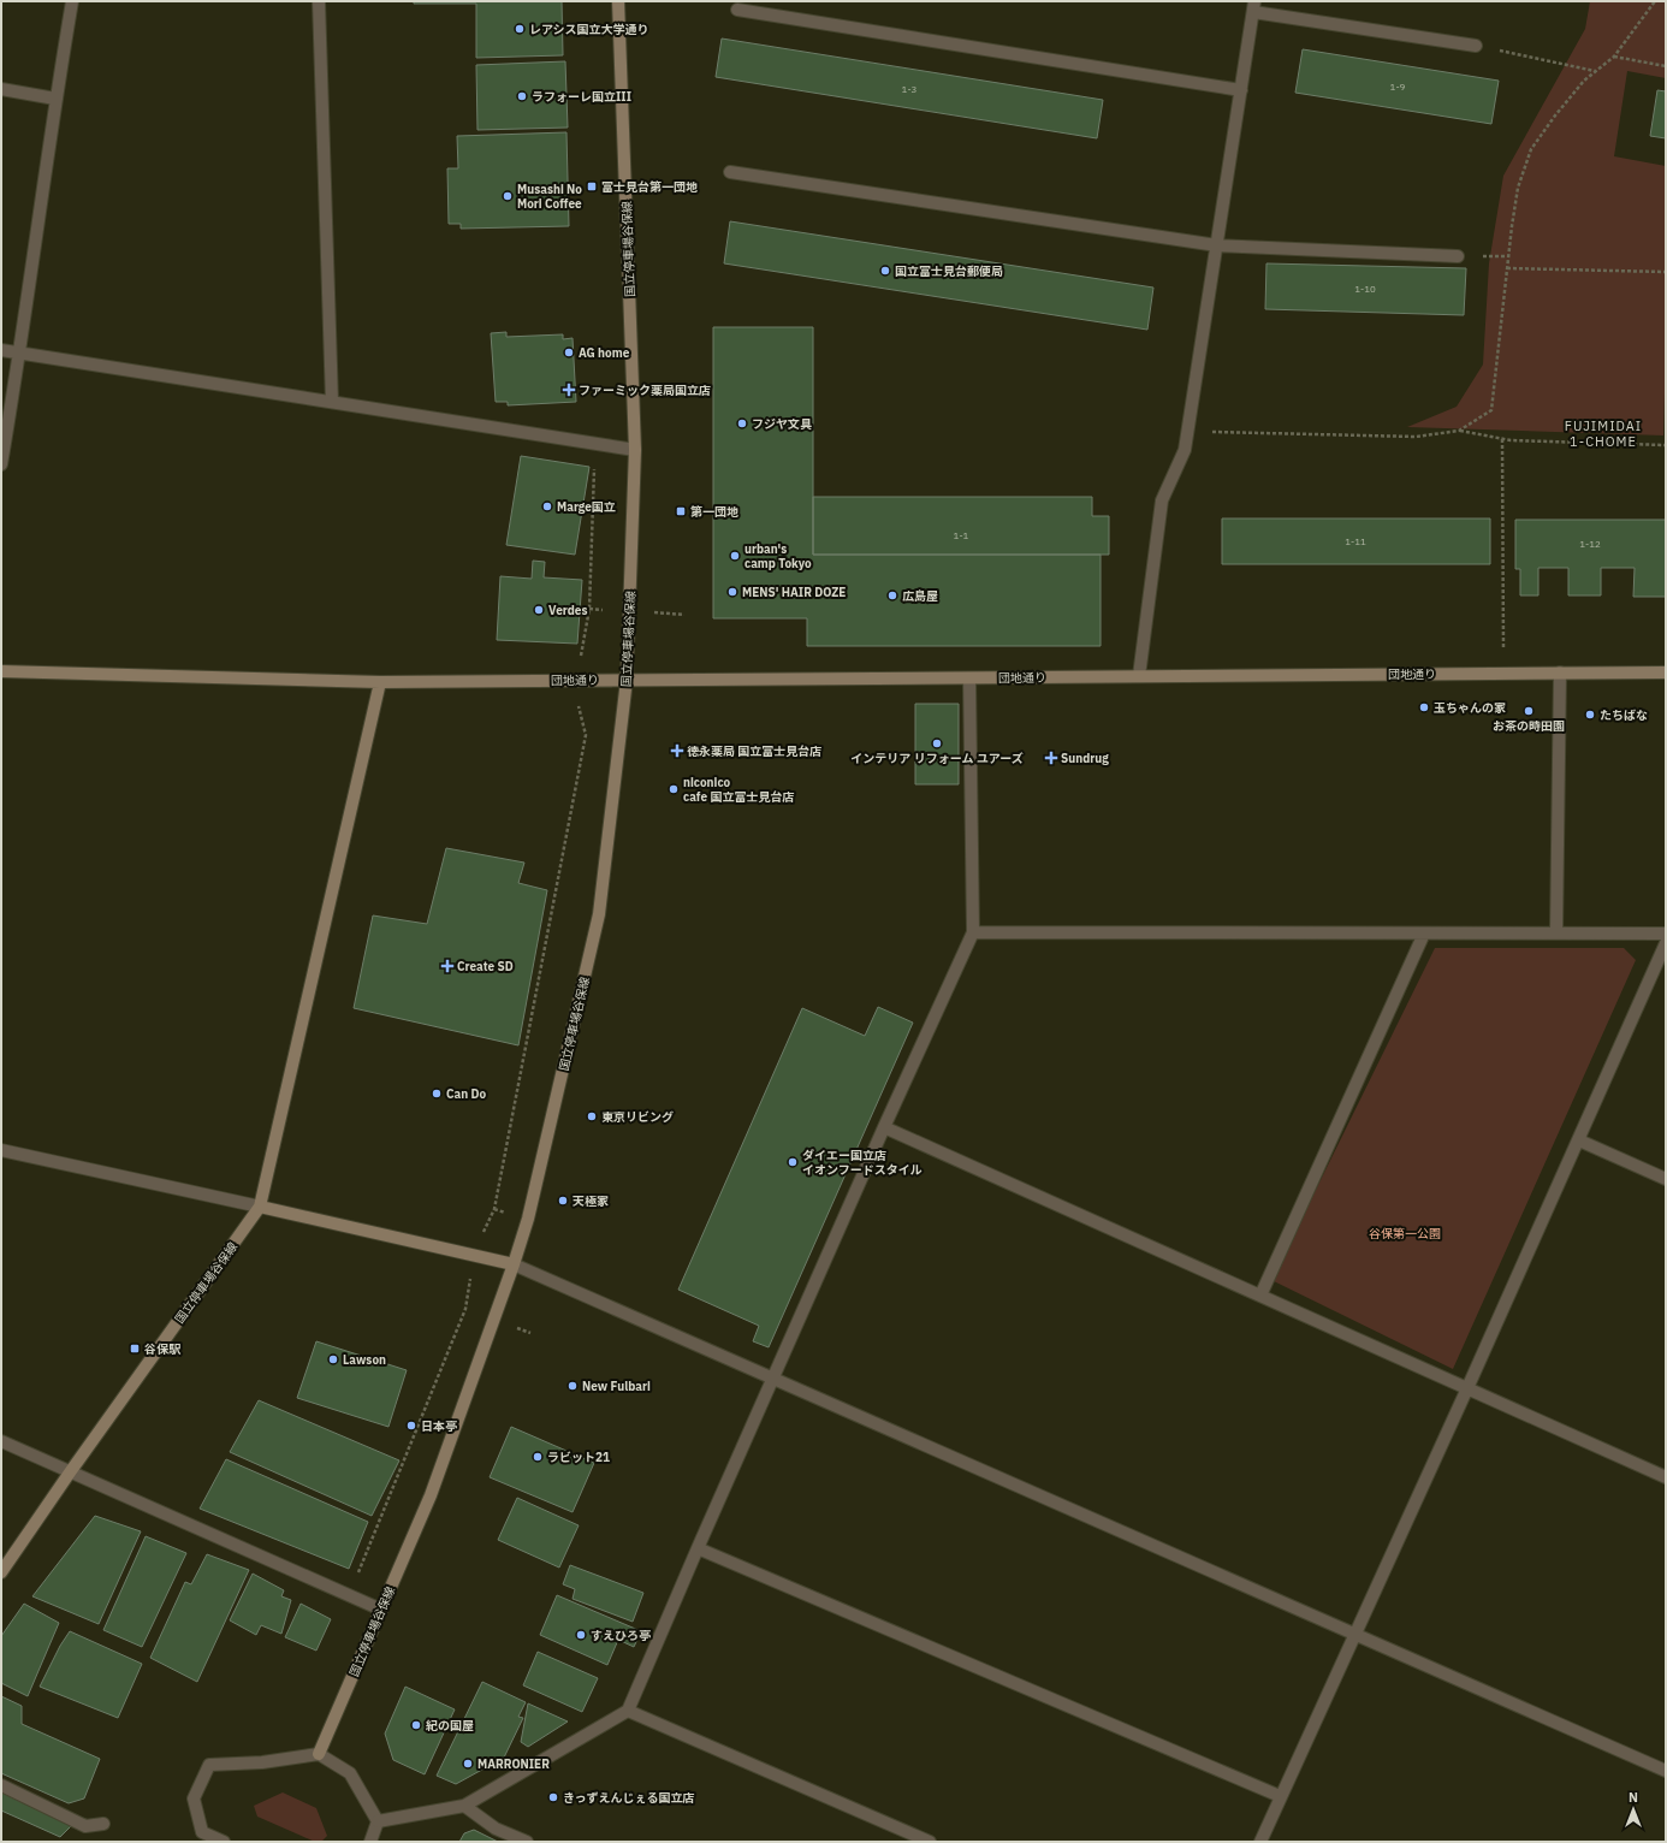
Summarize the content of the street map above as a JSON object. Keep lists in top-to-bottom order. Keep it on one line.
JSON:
{"streets":{"main road":["国立停車場谷保線","団地通り"]},"crossings":[["国立停車場谷保線","団地通り"]],"districts":["FUJIMIDAI 1-CHOME"],"parks":["谷保第一公園"],"places":{"other":["レアシス国立大学通り","ラフォーレ国立III","Musashi No Mori Coffee","国立富士見台郵便局","AG home","フジヤ文具","Marge国立","urban's camp Tokyo","MENS' HAIR DOZE","広島屋","Verdes","玉ちゃんの家","お茶の時田園","たちばな","インテリア リフォーム ユアーズ","niconico cafe 国立富士見台店","Can Do","東京リビング","ダイエー国立店 イオンフードスタイル","天極家","Lawson","New Fulbari","日本亭","ラビット21","すえひろ亭","紀の国屋","MARRONIER","きっずえんじぇる国立店"],"transit":["富士見台第一団地","第一団地","谷保駅"],"health":["ファーミック薬局国立店","徳永薬局 国立富士見台店","Sundrug","Create SD"]},"house_numbers":["1-9","1-3","1-10","1-1","1-11","1-12"],"north":"top"}
